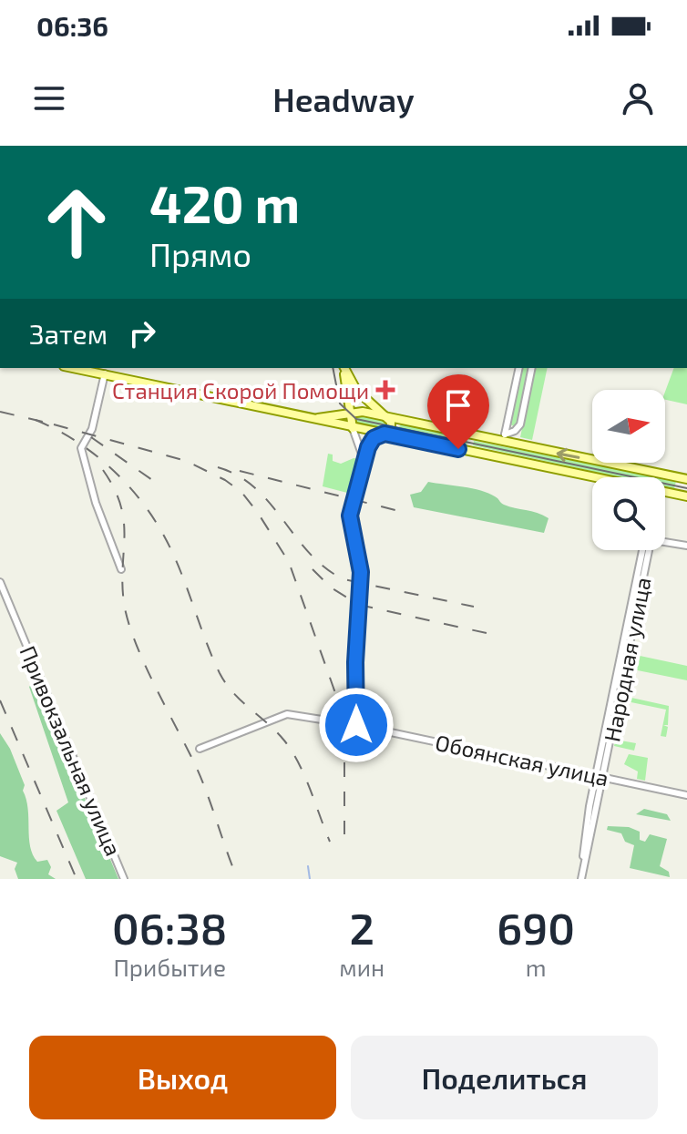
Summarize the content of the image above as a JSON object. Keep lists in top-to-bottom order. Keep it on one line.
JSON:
{"streets":{"street":["Народная улица","Привокзальная улица","Обоянская улица"]},"crossings":[["Народная улица","Обоянская улица"]],"places":{"health":["Станция Скорой Помощи"]},"north":"right","page":{"status":"06:36","header":"Headway","turn":["420 m","Прямо"],"then":"Затем","eta":["06:38","Прибытие","2","мин","690","m"],"buttons":["Выход","Поделиться"]}}
